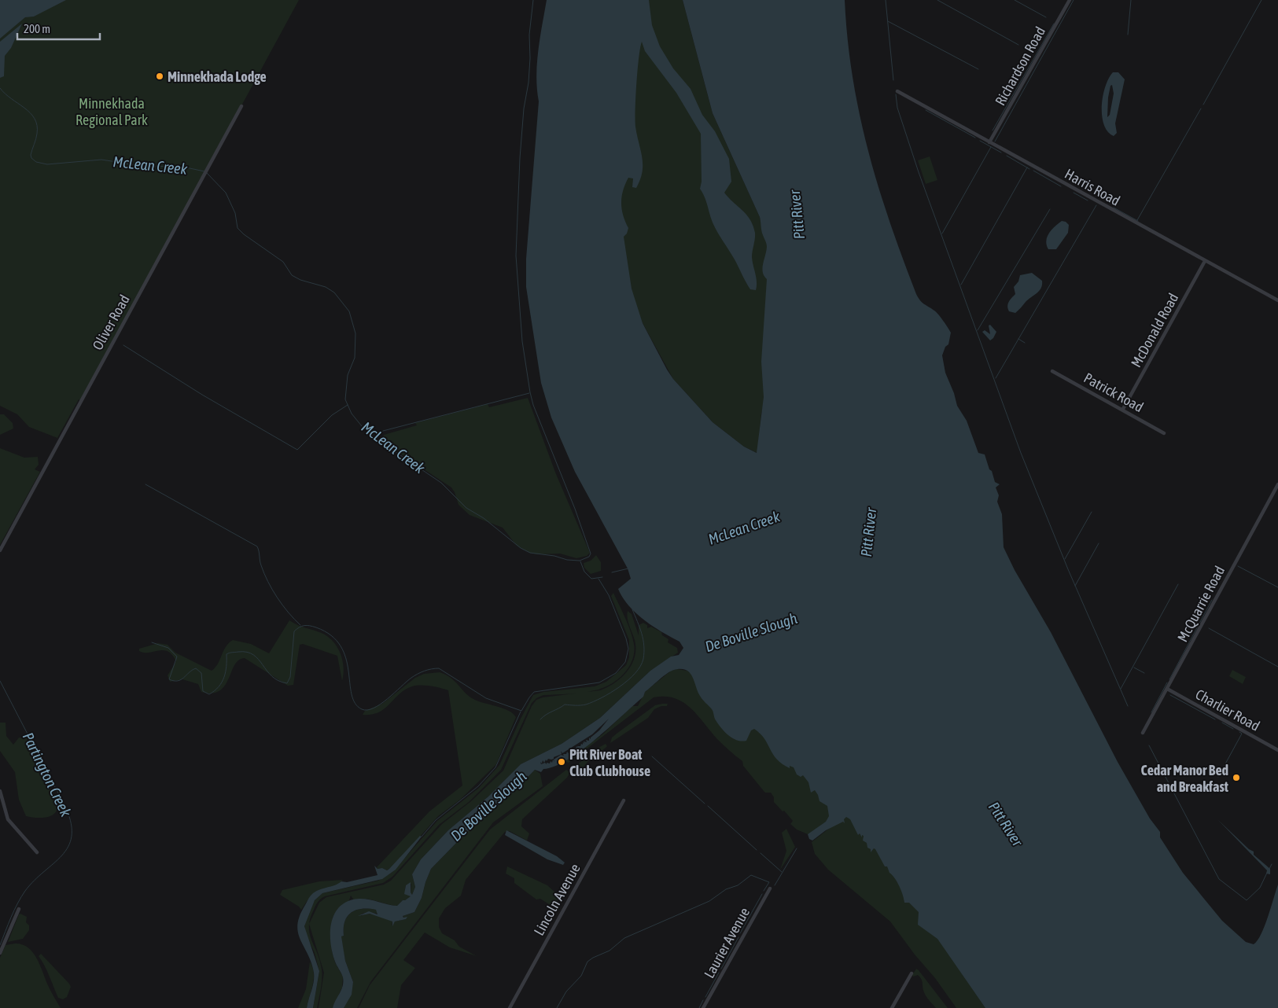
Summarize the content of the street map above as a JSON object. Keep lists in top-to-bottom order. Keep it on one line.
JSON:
{"streets":{"street":["Richardson Road","Harris Road","Oliver Road","McDonald Road","Patrick Road","McQuarrie Road","Charlier Road","Lincoln Avenue","Laurier Avenue"]},"crossings":[["Richardson Road","Harris Road"],["Harris Road","McDonald Road"],["McDonald Road","Patrick Road"],["McQuarrie Road","Charlier Road"]],"water":["McLean Creek","Pitt River","De Boville Slough","Partington Creek"],"parks":["Minnekhada Regional Park"],"places":["Minnekhada Lodge","Pitt River Boat Club Clubhouse","Cedar Manor Bed and Breakfast"],"scale_bar":"200 m"}
